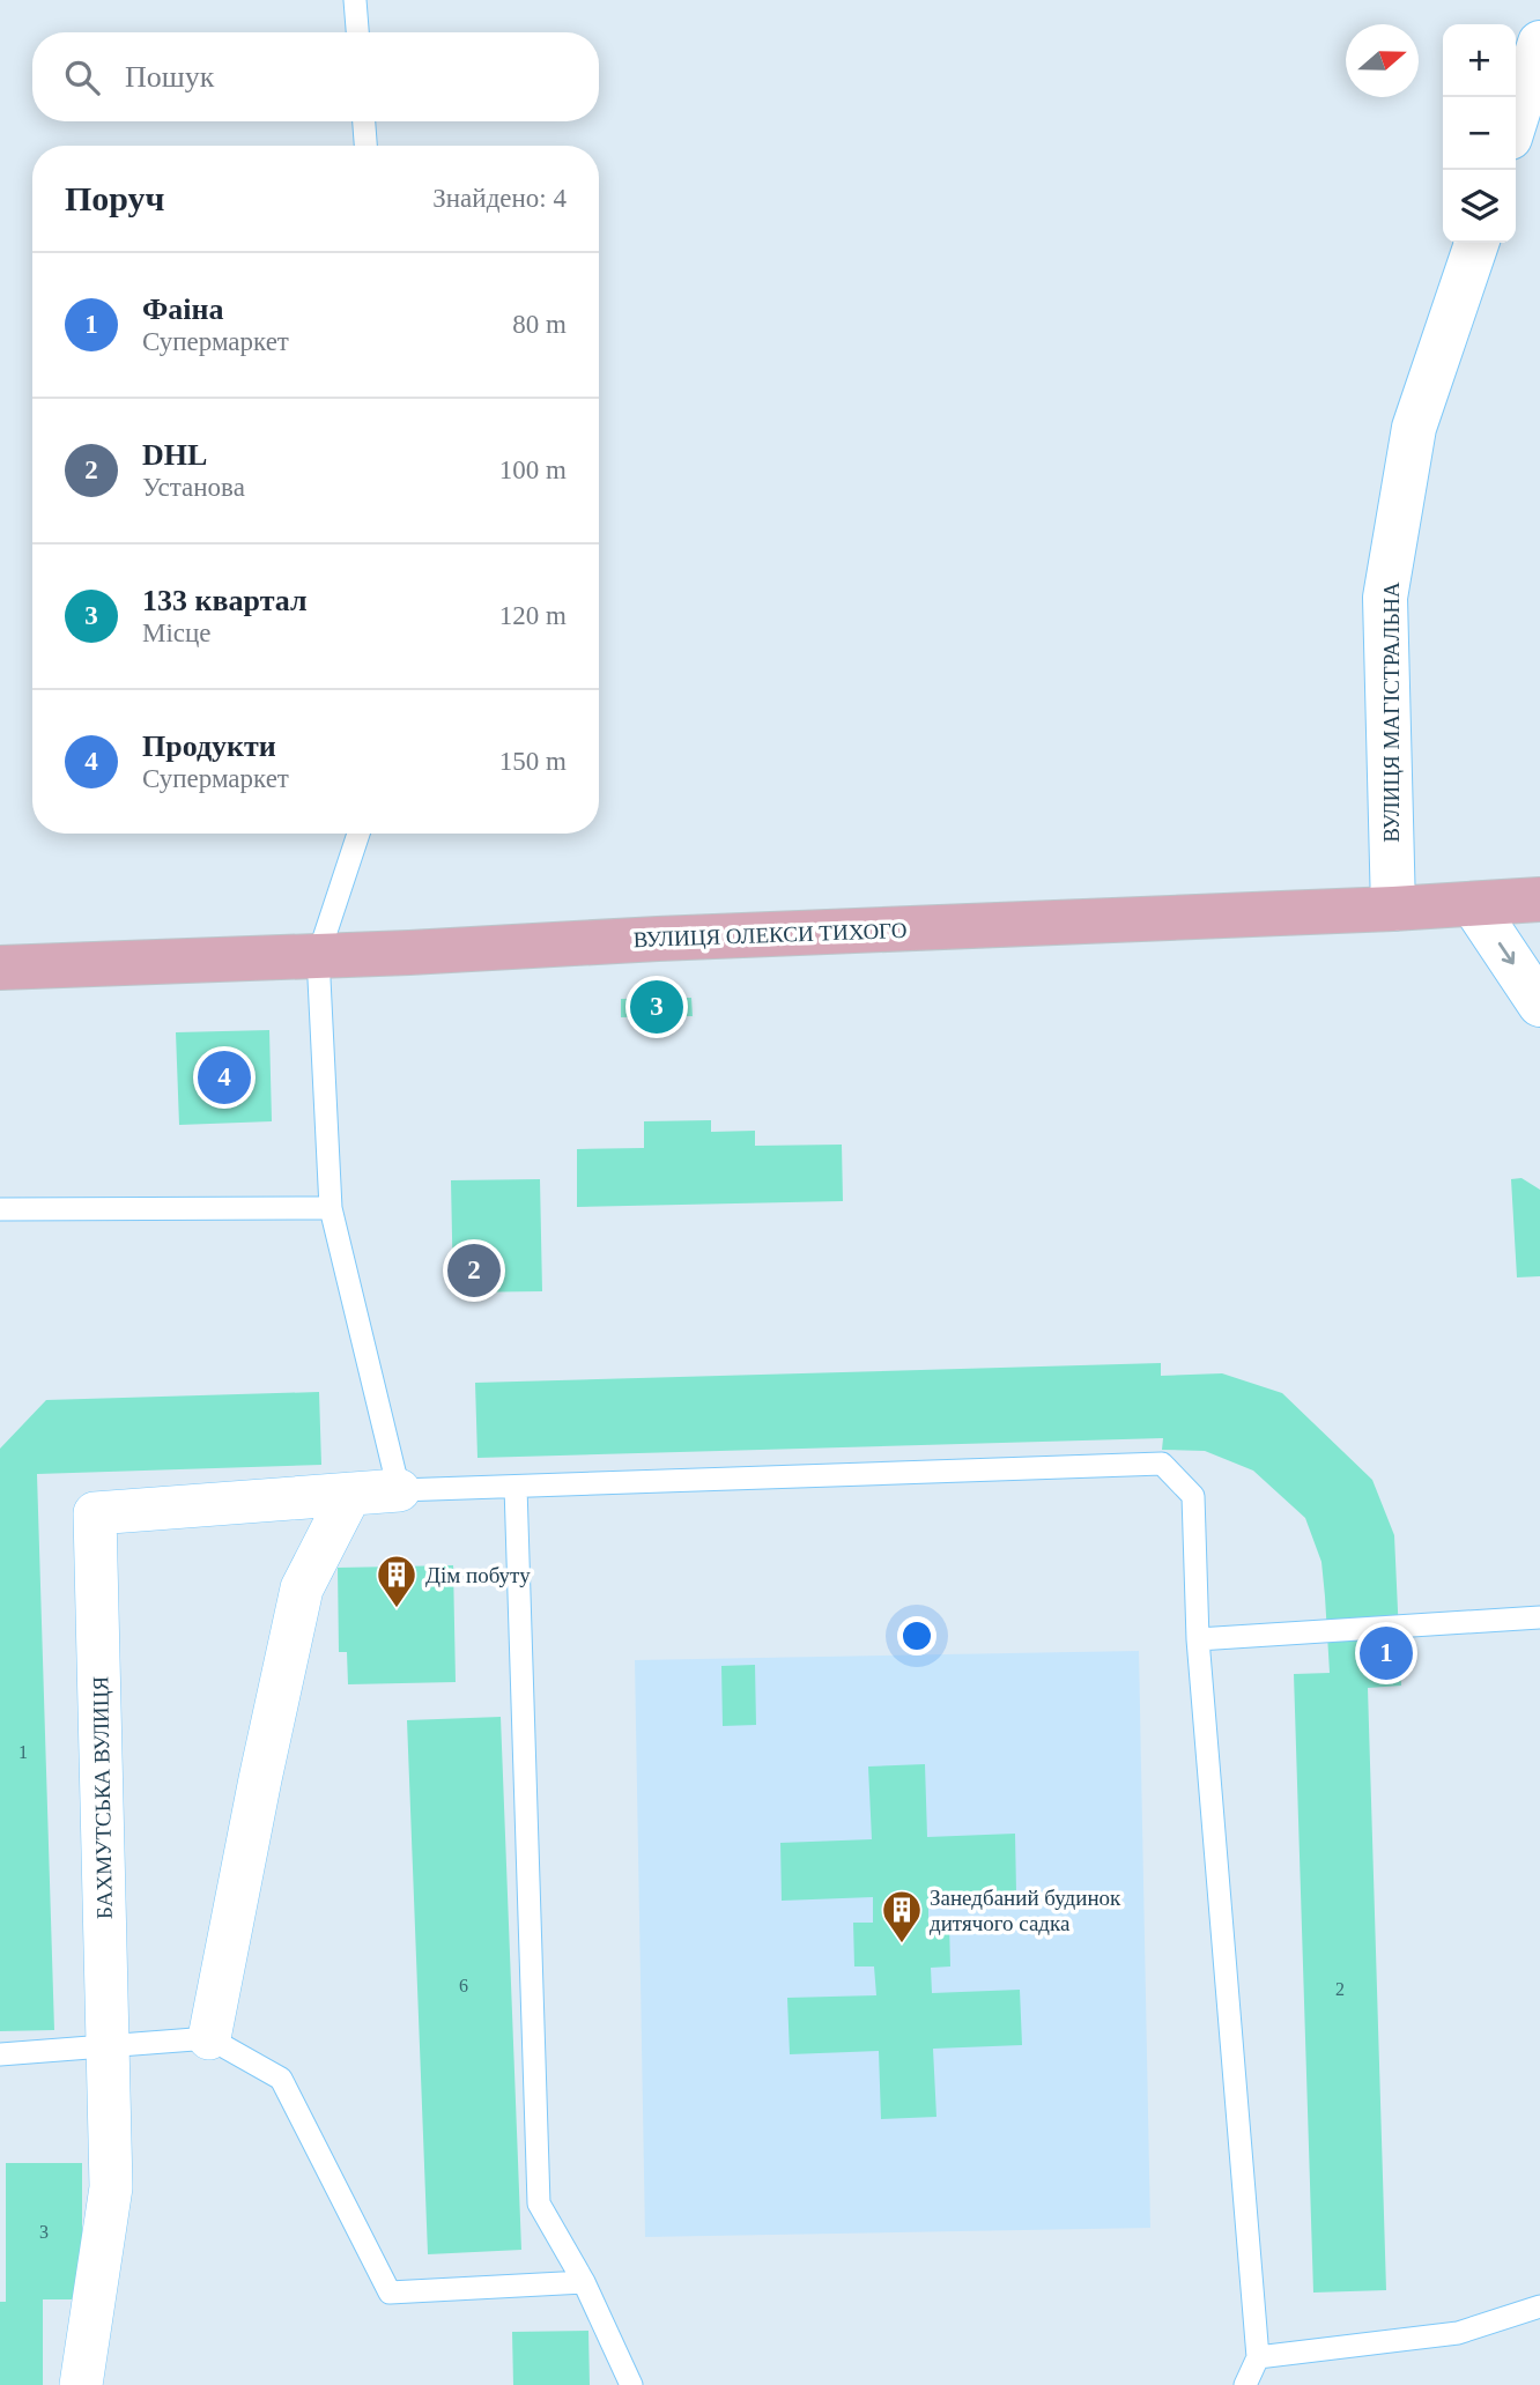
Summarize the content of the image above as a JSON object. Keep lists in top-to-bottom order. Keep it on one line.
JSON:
{"streets":{"main road":["ВУЛИЦЯ ОЛЕКСИ ТИХОГО"],"street":["ВУЛИЦЯ МАГІСТРАЛЬНА","БАХМУТСЬКА ВУЛИЦЯ"]},"crossings":[["ВУЛИЦЯ МАГІСТРАЛЬНА","ВУЛИЦЯ ОЛЕКСИ ТИХОГО"]],"places":{"building":["Дім побуту","Занедбаний будинок дитячого садка"]},"house_numbers":["1","6","2","3"],"north":"right","page":{"map_buttons":["+","−"],"search":"Пошук","heading":["Поруч","Знайдено: 4"],"list":[{"mark":"1","name":"Фаіна","note":"Супермаркет","value":"80 m"},{"mark":"2","name":"DHL","note":"Установа","value":"100 m"},{"mark":"3","name":"133 квартал","note":"Місце","value":"120 m"},{"mark":"4","name":"Продукти","note":"Супермаркет","value":"150 m"}],"pins":["3","4","2","1"]}}
